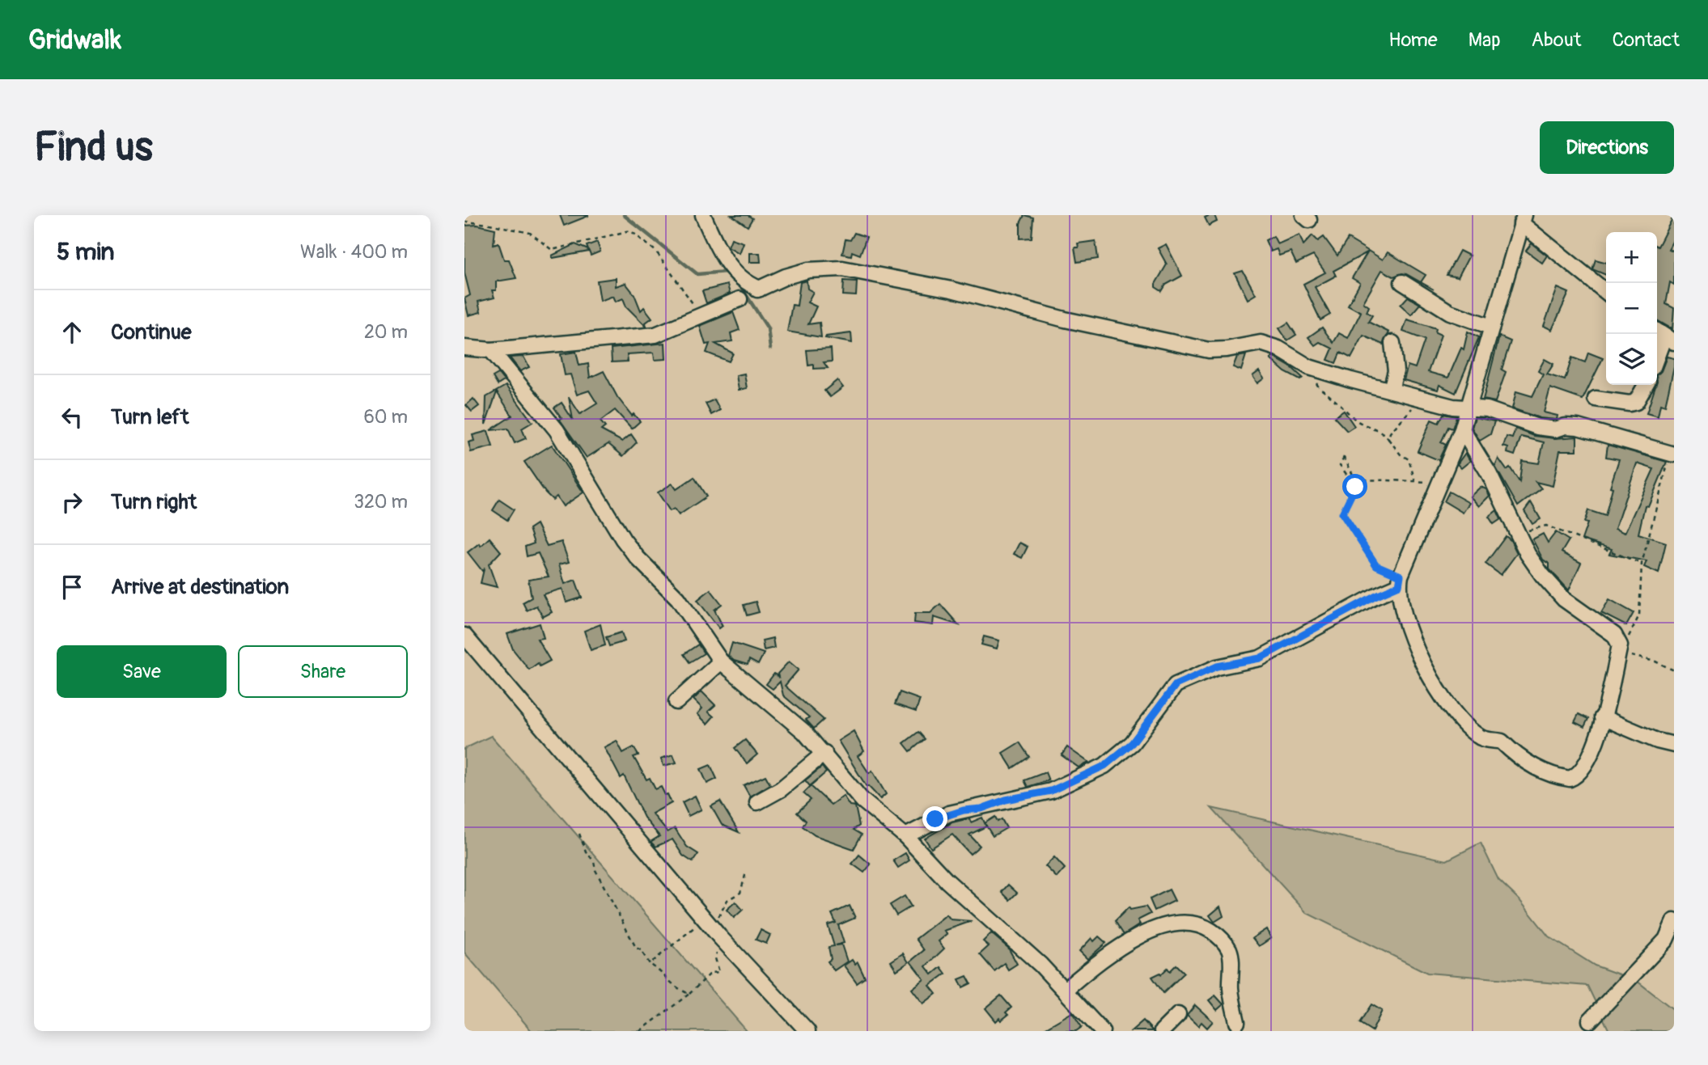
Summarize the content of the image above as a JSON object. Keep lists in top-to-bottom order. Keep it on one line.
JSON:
{"page":{"header":"Gridwalk","nav":["Home","Map","About","Contact"],"buttons":["Directions",["Save","Share"]],"title":"Find us","heading":["5 min","Walk · 400 m"],"map_buttons":["+","−"],"list":[["Continue","20 m"],["Turn left","60 m"],["Turn right","320 m"],"Arrive at destination"]}}
